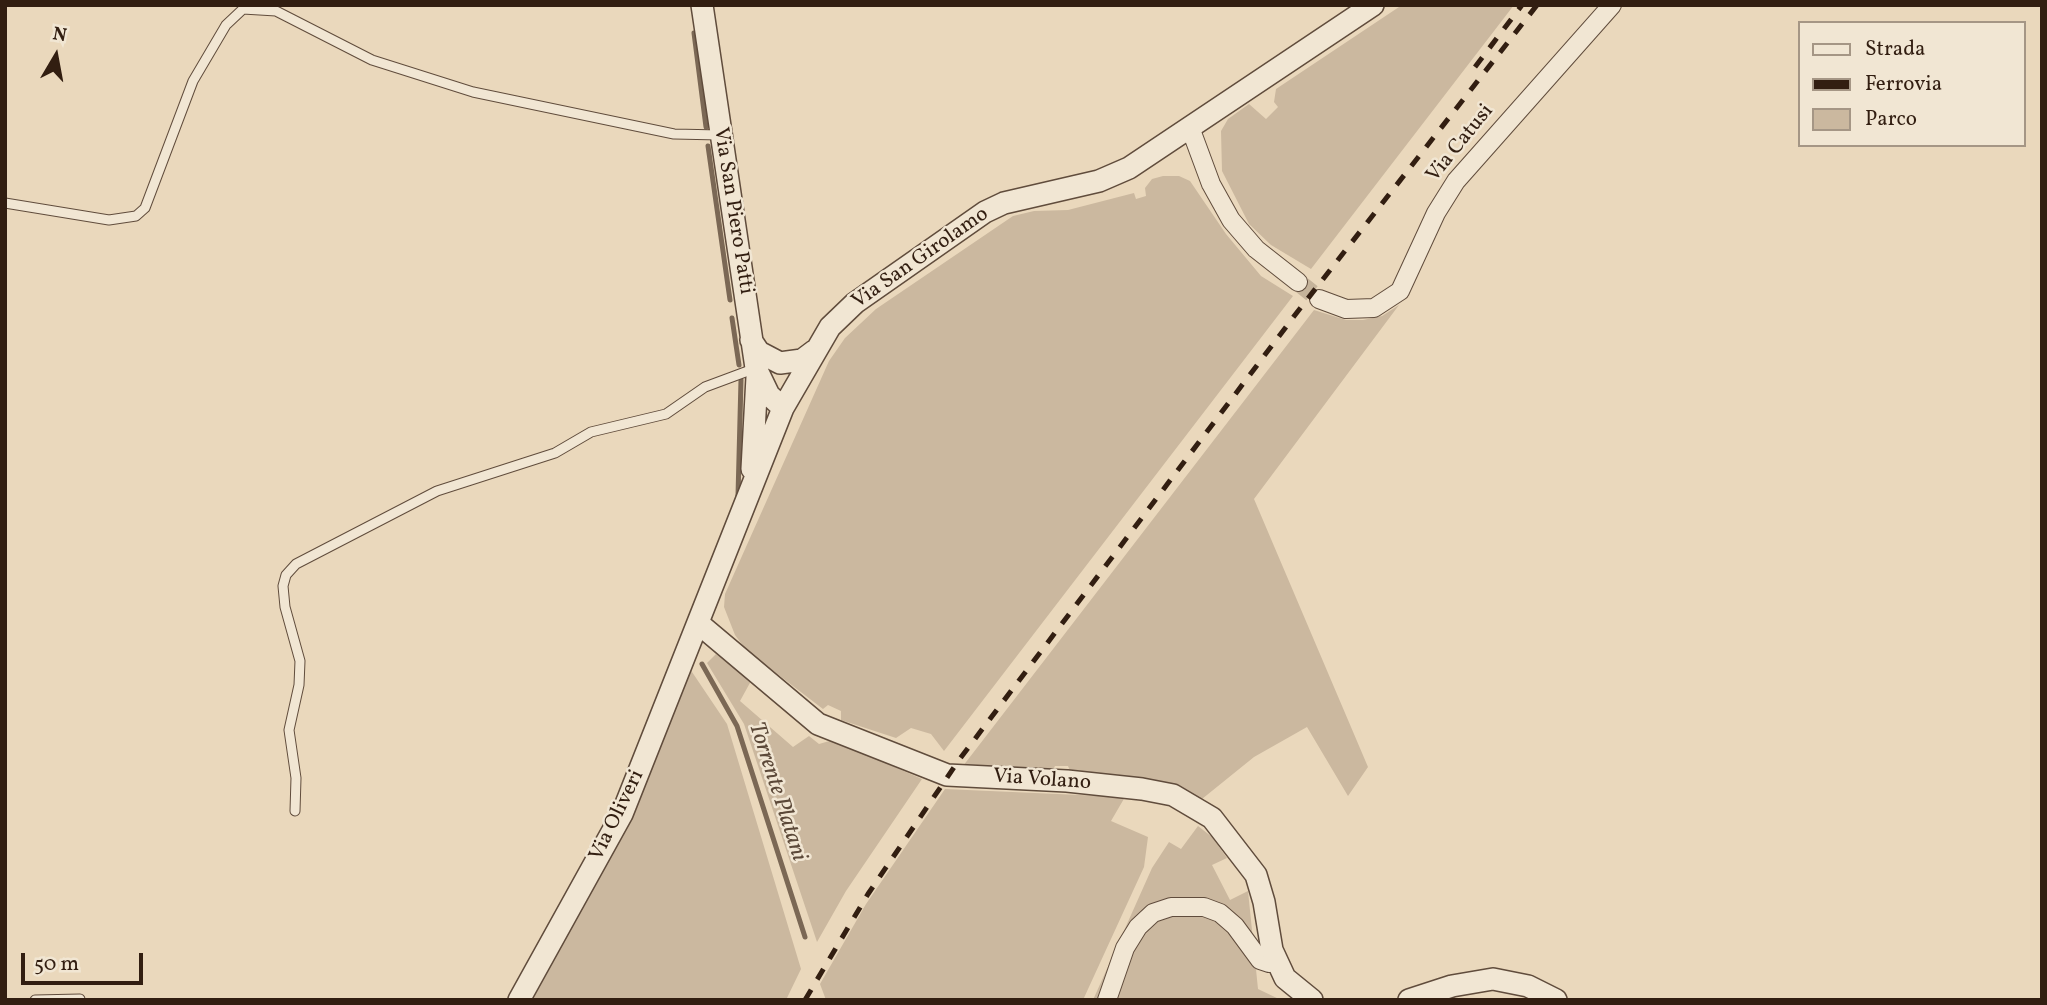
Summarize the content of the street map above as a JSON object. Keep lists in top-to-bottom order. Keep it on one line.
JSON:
{"streets":{"street":["Via Catusi","Via San Piero Patti","Via San Girolamo","Via Volano","Via Oliveri"]},"crossings":[["Via San Piero Patti","Via San Girolamo"],["Via San Girolamo","Via Volano"],["Via San Girolamo","Via Oliveri"],["Via Volano","Via Oliveri"]],"water":["Torrente Platani"],"legend":["Strada","Ferrovia","Parco"],"scale_bar":"50 m","north":"top"}
